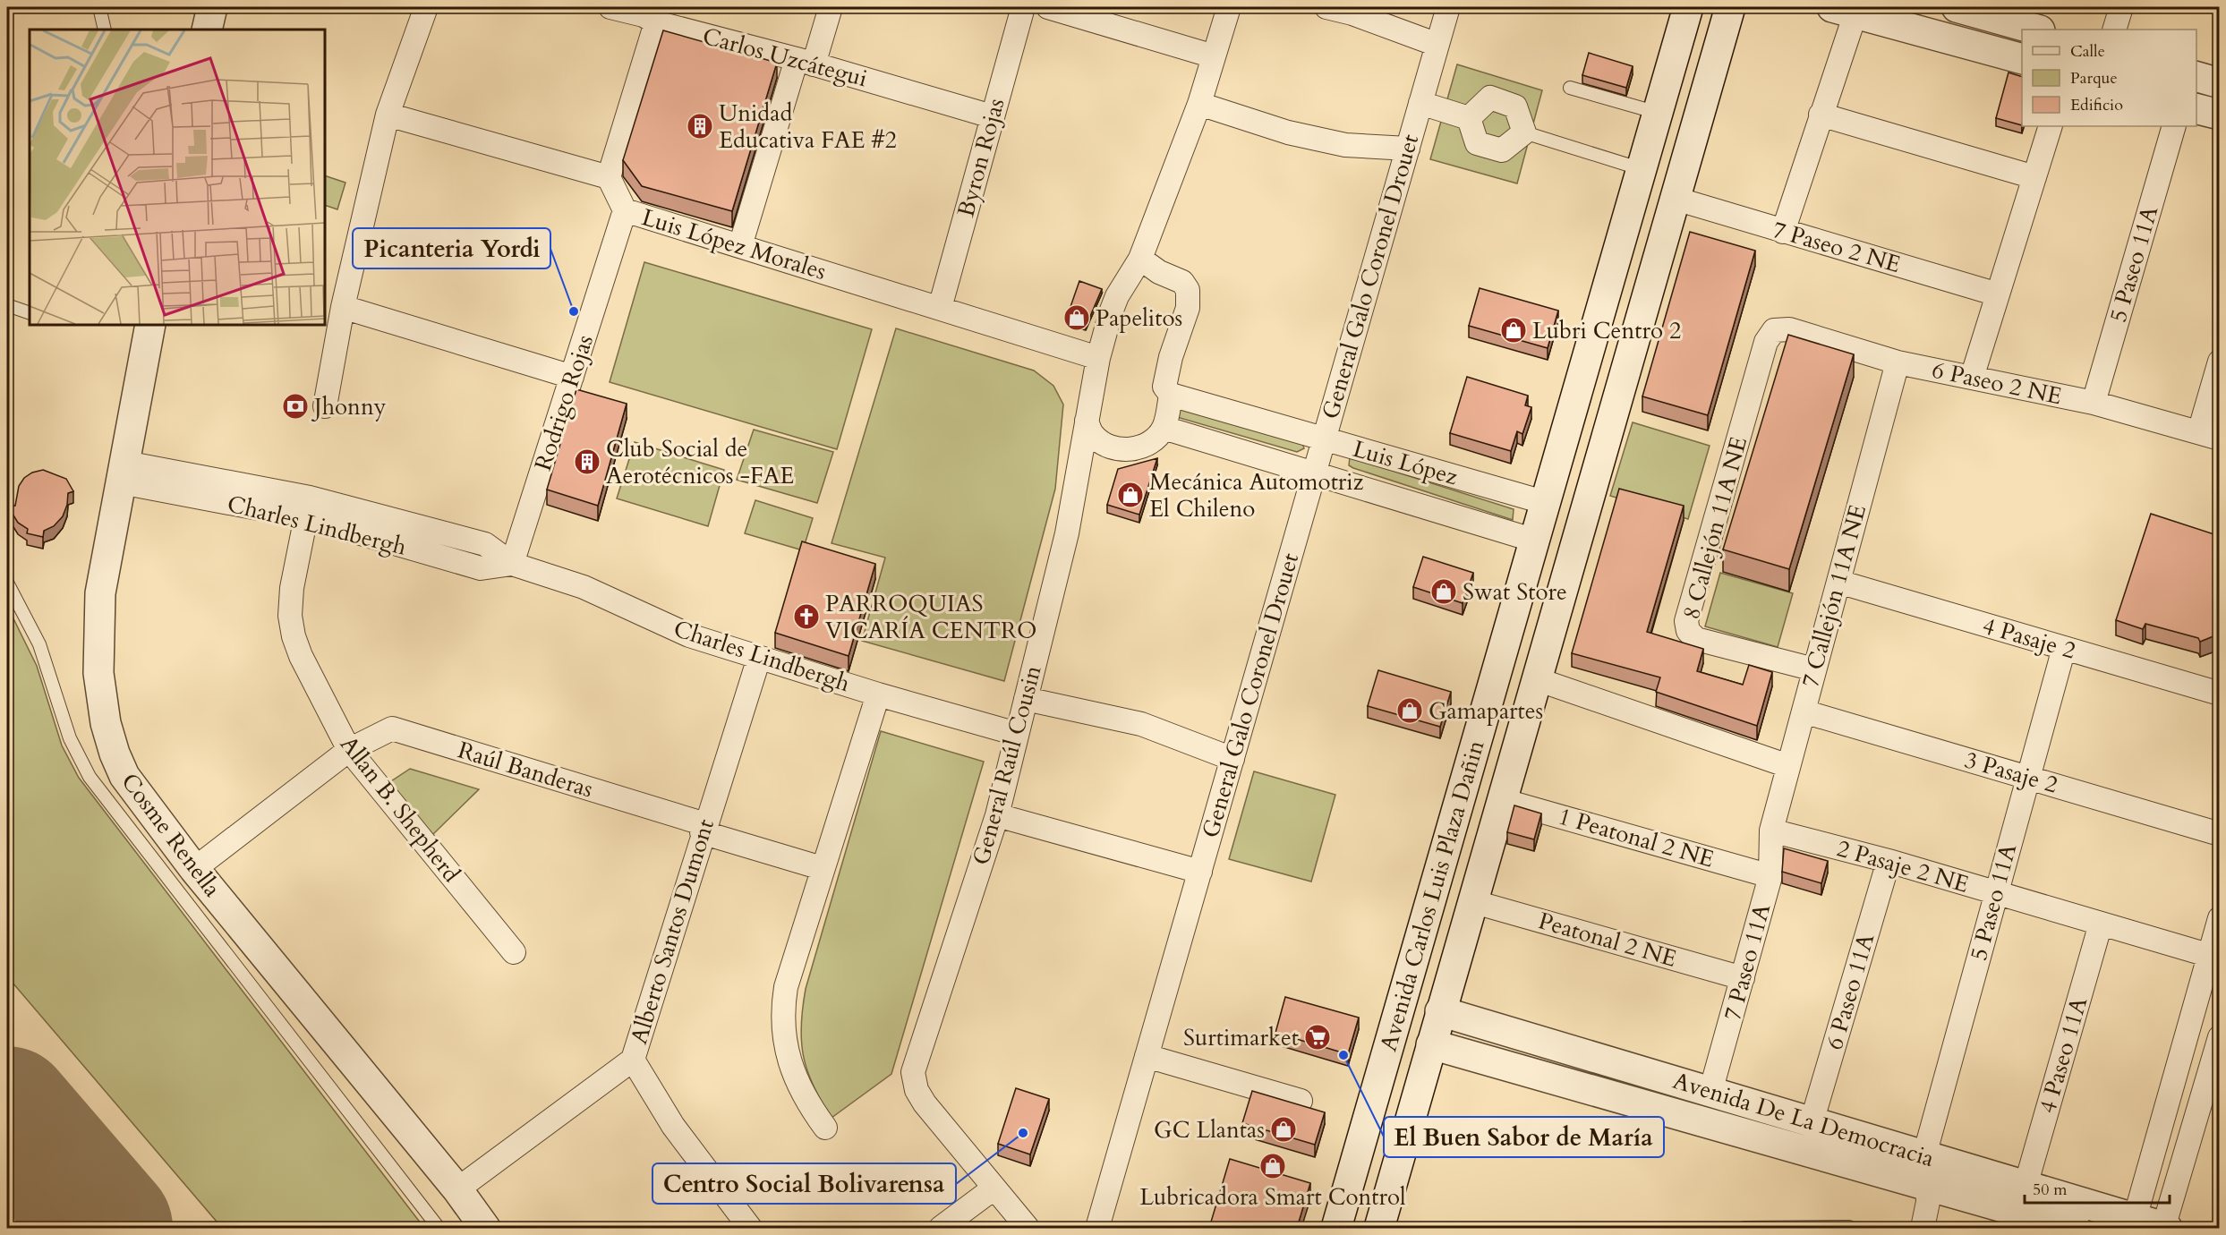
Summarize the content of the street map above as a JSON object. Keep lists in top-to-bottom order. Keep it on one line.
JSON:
{"streets":{"street":["Carlos Uzcátegui","Byron Rojas","Luis López Morales","7 Paseo 2 NE","5 Paseo 11A","General Galo Coronel Drouet","6 Paseo 2 NE","Rodrigo Rojas","Luis López","Charles Lindbergh","8 Callejón 11A NE","7 Callejón 11A NE","4 Pasaje 2","General Raúl Cousin","Raúl Banderas","3 Pasaje 2","Allan B. Shepherd","Cosme Renella","1 Peatonal 2 NE","2 Pasaje 2 NE","Avenida Carlos Luis Plaza Dañin","Alberto Santos Dumont","Peatonal 2 NE","7 Paseo 11A","6 Paseo 11A","4 Paseo 11A","Avenida De La Democracia"]},"crossings":[["Carlos Uzcátegui","Byron Rojas"],["Byron Rojas","Luis López Morales"],["Luis López Morales","Rodrigo Rojas"],["Luis López Morales","General Raúl Cousin"],["7 Paseo 2 NE","Avenida Carlos Luis Plaza Dañin"],["5 Paseo 11A","6 Paseo 2 NE"],["5 Paseo 11A","4 Pasaje 2"],["5 Paseo 11A","3 Pasaje 2"],["5 Paseo 11A","2 Pasaje 2 NE"],["5 Paseo 11A","Avenida De La Democracia"],["General Galo Coronel Drouet","Luis López"],["6 Paseo 2 NE","8 Callejón 11A NE"],["6 Paseo 2 NE","7 Callejón 11A NE"],["Rodrigo Rojas","Charles Lindbergh"],["Luis López","Avenida Carlos Luis Plaza Dañin"],["Charles Lindbergh","General Raúl Cousin"],["Charles Lindbergh","Allan B. Shepherd"],["Charles Lindbergh","Cosme Renella"],["Charles Lindbergh","Alberto Santos Dumont"],["8 Callejón 11A NE","7 Callejón 11A NE"],["7 Callejón 11A NE","4 Pasaje 2"],["7 Callejón 11A NE","3 Pasaje 2"],["7 Callejón 11A NE","2 Pasaje 2 NE"],["7 Callejón 11A NE","7 Paseo 11A"],["Raúl Banderas","Allan B. Shepherd"],["Raúl Banderas","Cosme Renella"],["Raúl Banderas","Alberto Santos Dumont"],["Cosme Renella","Alberto Santos Dumont"],["1 Peatonal 2 NE","Avenida Carlos Luis Plaza Dañin"],["1 Peatonal 2 NE","7 Paseo 11A"],["2 Pasaje 2 NE","7 Paseo 11A"],["2 Pasaje 2 NE","6 Paseo 11A"],["2 Pasaje 2 NE","4 Paseo 11A"],["Avenida Carlos Luis Plaza Dañin","Peatonal 2 NE"],["Avenida Carlos Luis Plaza Dañin","Avenida De La Democracia"],["Peatonal 2 NE","7 Paseo 11A"],["7 Paseo 11A","Avenida De La Democracia"],["6 Paseo 11A","Avenida De La Democracia"],["4 Paseo 11A","Avenida De La Democracia"]],"places":{"building":["Unidad Educativa FAE #2","Club Social de Aerotécnicos -FAE"],"other":["Picanteria Yordi","El Buen Sabor de María","Centro Social Bolivarensa"],"shop":["Papelitos","Lubri Centro 2","Mecánica Automotriz El Chileno","Swat Store","Gamapartes","GC Llantas","Lubricadora Smart Control"],"bank":["Jhonny"],"church":["PARROQUIAS VICARÍA CENTRO"],"supermarket":["Surtimarket"]},"legend":["Calle","Parque","Edificio"],"scale_bar":"50 m"}
